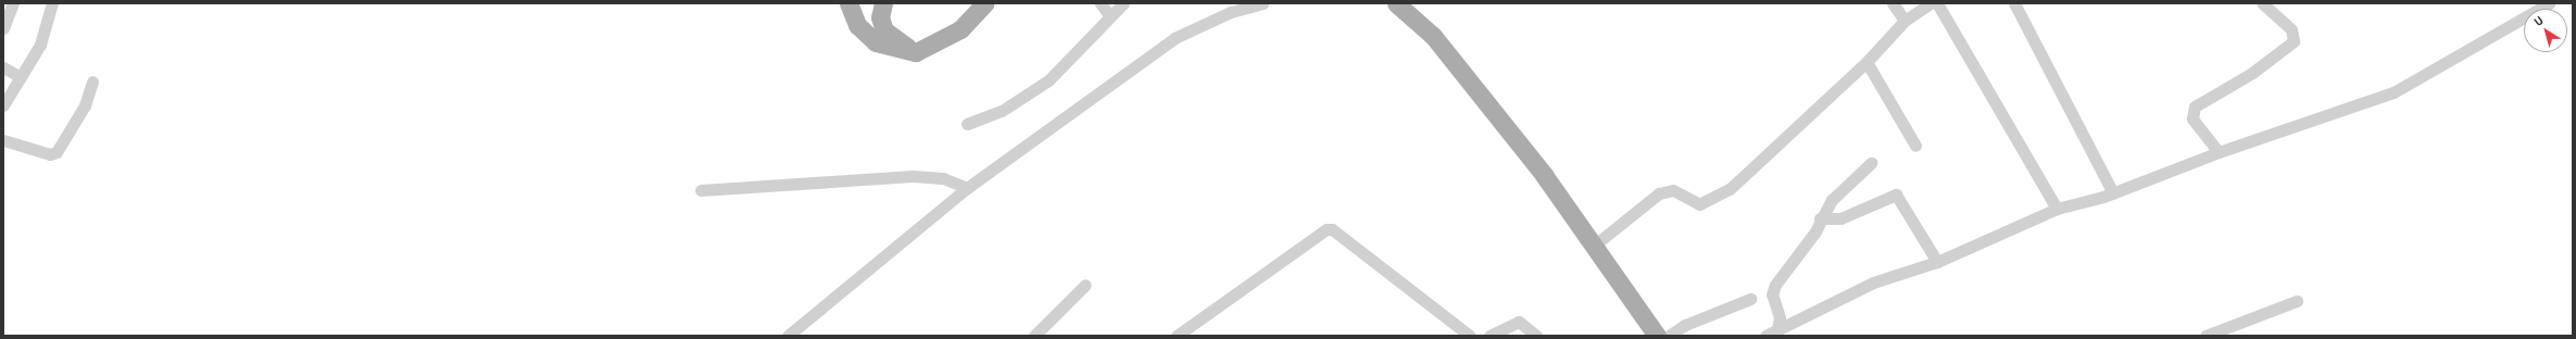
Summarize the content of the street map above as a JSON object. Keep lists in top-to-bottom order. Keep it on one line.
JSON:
{"north":"top left"}
